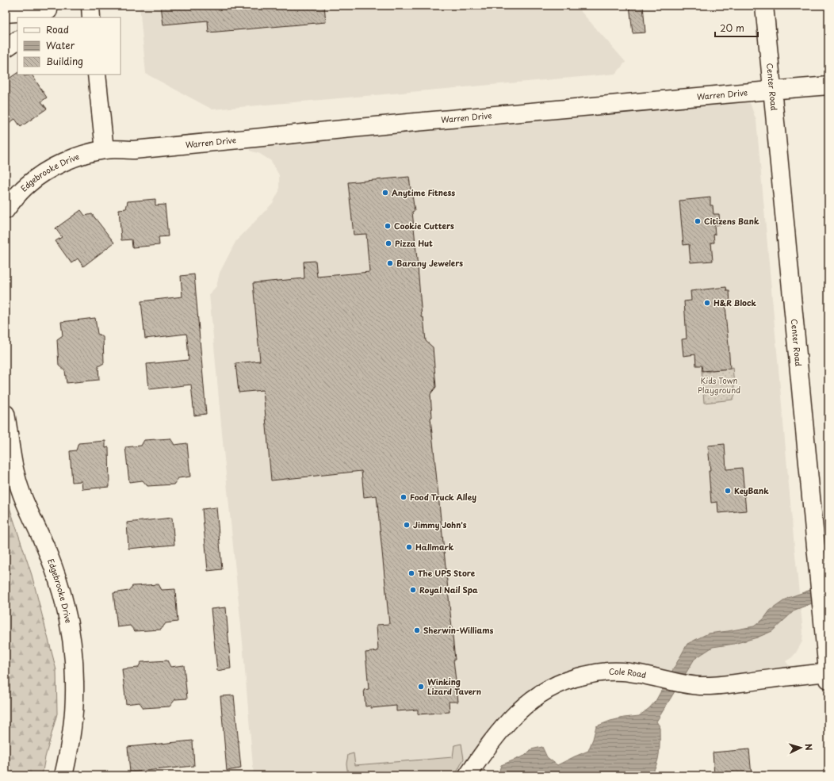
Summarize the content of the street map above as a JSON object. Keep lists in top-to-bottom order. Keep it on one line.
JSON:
{"streets":{"street":["Center Road","Warren Drive","Edgebrooke Drive","Cole Road"]},"crossings":[["Center Road","Warren Drive"],["Center Road","Cole Road"],["Warren Drive","Edgebrooke Drive"]],"parks":["Kids Town Playground"],"places":["Anytime Fitness","Citizens Bank","Cookie Cutters","Pizza Hut","Barany Jewelers","H&R Block","KeyBank","Food Truck Alley","Jimmy John's","Hallmark","The UPS Store","Royal Nail Spa","Sherwin-Williams","Winking Lizard Tavern"],"legend":["Road","Water","Building"],"scale_bar":"20 m","north":"right"}
